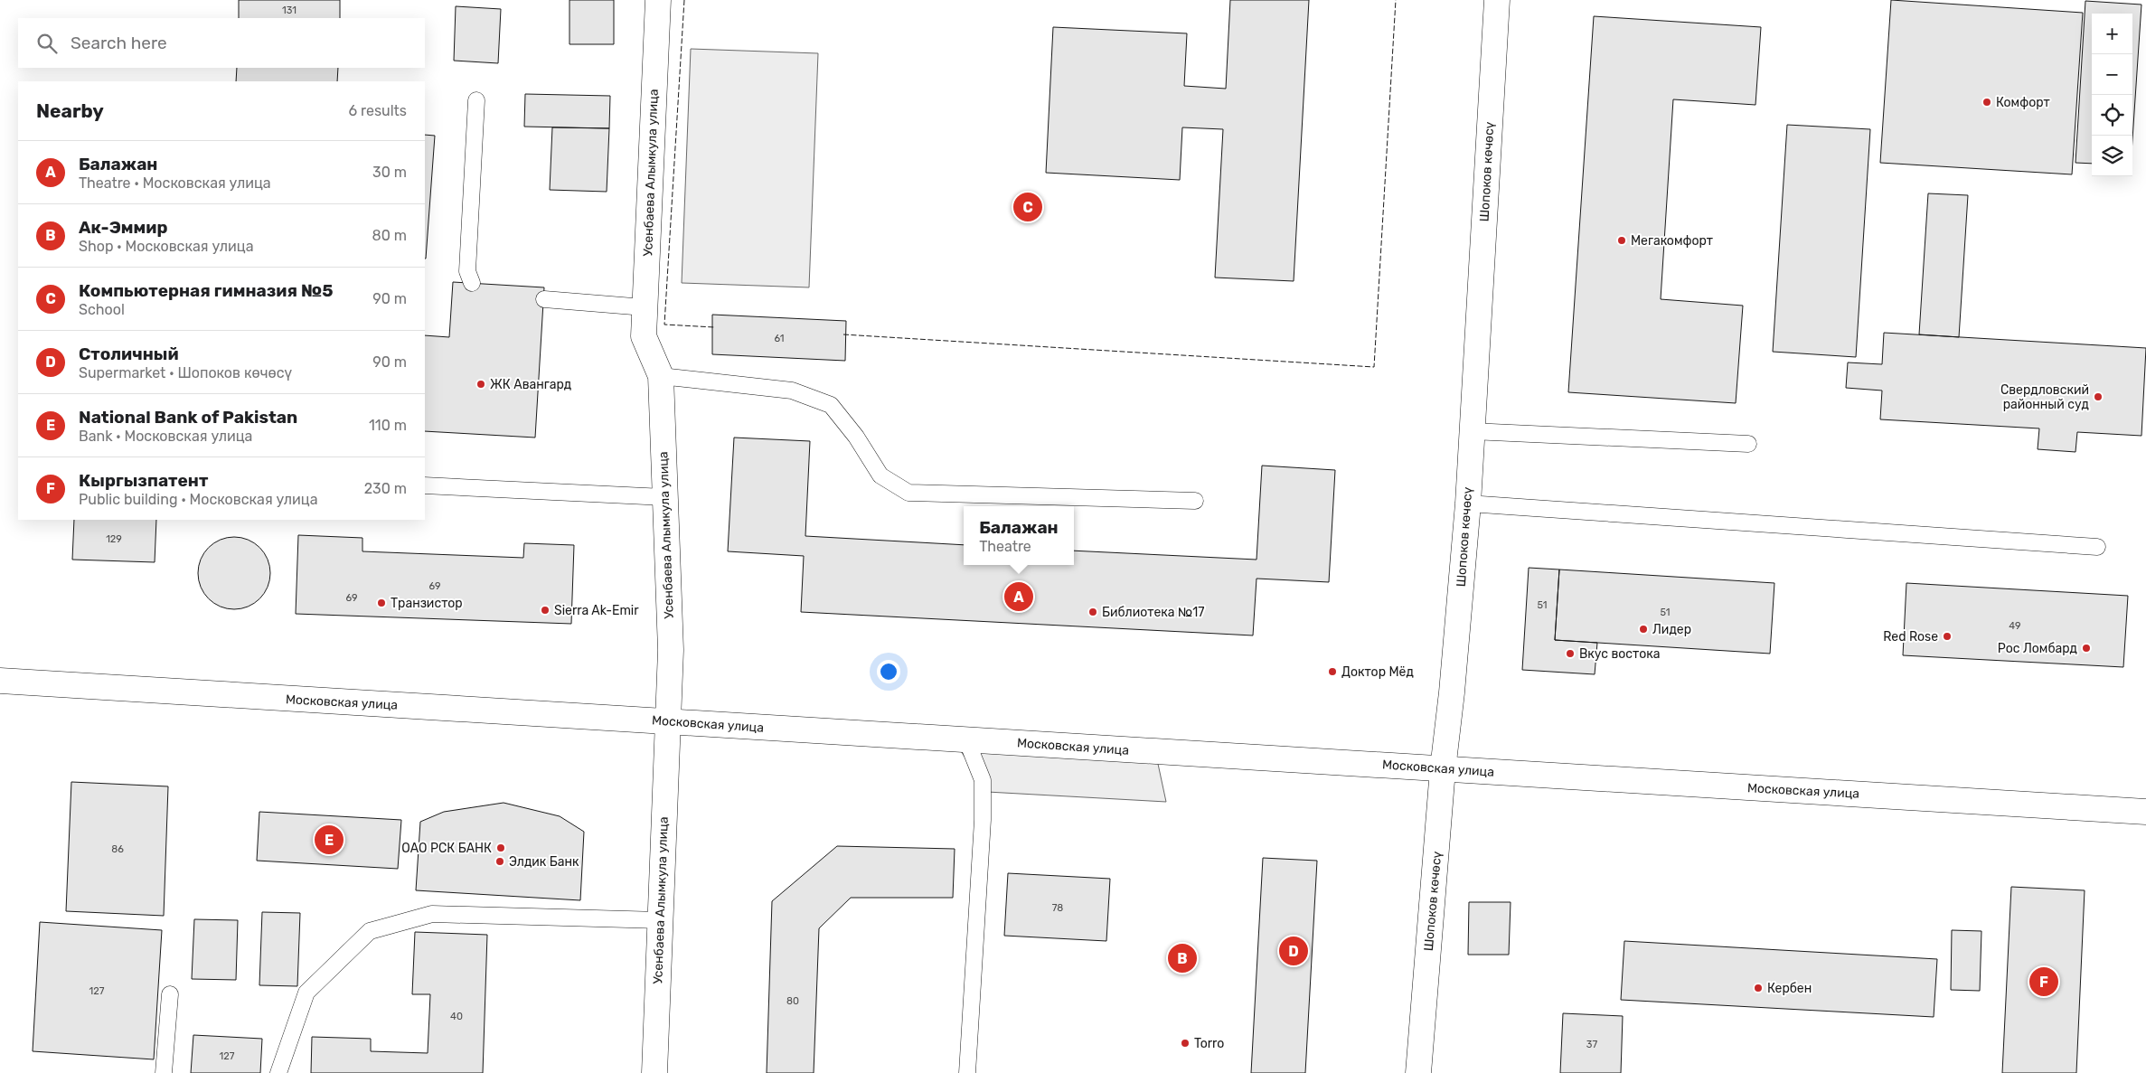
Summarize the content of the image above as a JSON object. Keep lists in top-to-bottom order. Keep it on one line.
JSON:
{"streets":{"street":["Шопоков көчөсү","Усенбаева Алымкула улица","Московская улица"]},"crossings":[["Шопоков көчөсү","Московская улица"],["Усенбаева Алымкула улица","Московская улица"]],"places":["Комфорт","Мегакомфорт","ЖК Авангард","Свердловский районный суд","Транзистор","Sierra Ak-Emir","Библиотека №17","Лидер","Red Rose","Рос Ломбард","Вкус востока","Доктор Мёд","ОАО РСК БАНК","Элдик Банк","Кербен","Torro"],"house_numbers":["131","61","129","69","69","51","51","49","86","78","127","80","40","37","127"],"page":{"map_buttons":["+","−"],"search":"Search here","heading":["Nearby","6 results"],"list":[{"mark":"A","name":"Балажан","note":"Theatre · Московская улица","value":"30 m"},{"mark":"B","name":"Ак-Эммир","note":"Shop · Московская улица","value":"80 m"},{"mark":"C","name":"Компьютерная гимназия №5","note":"School","value":"90 m"},{"mark":"D","name":"Столичный","note":"Supermarket · Шопоков көчөсү","value":"90 m"},{"mark":"E","name":"National Bank of Pakistan","note":"Bank · Московская улица","value":"110 m"},{"mark":"F","name":"Кыргызпатент","note":"Public building · Московская улица","value":"230 m"}],"pins":["C","A","E","D","B","F"],"popup":["Балажан","Theatre"]}}
